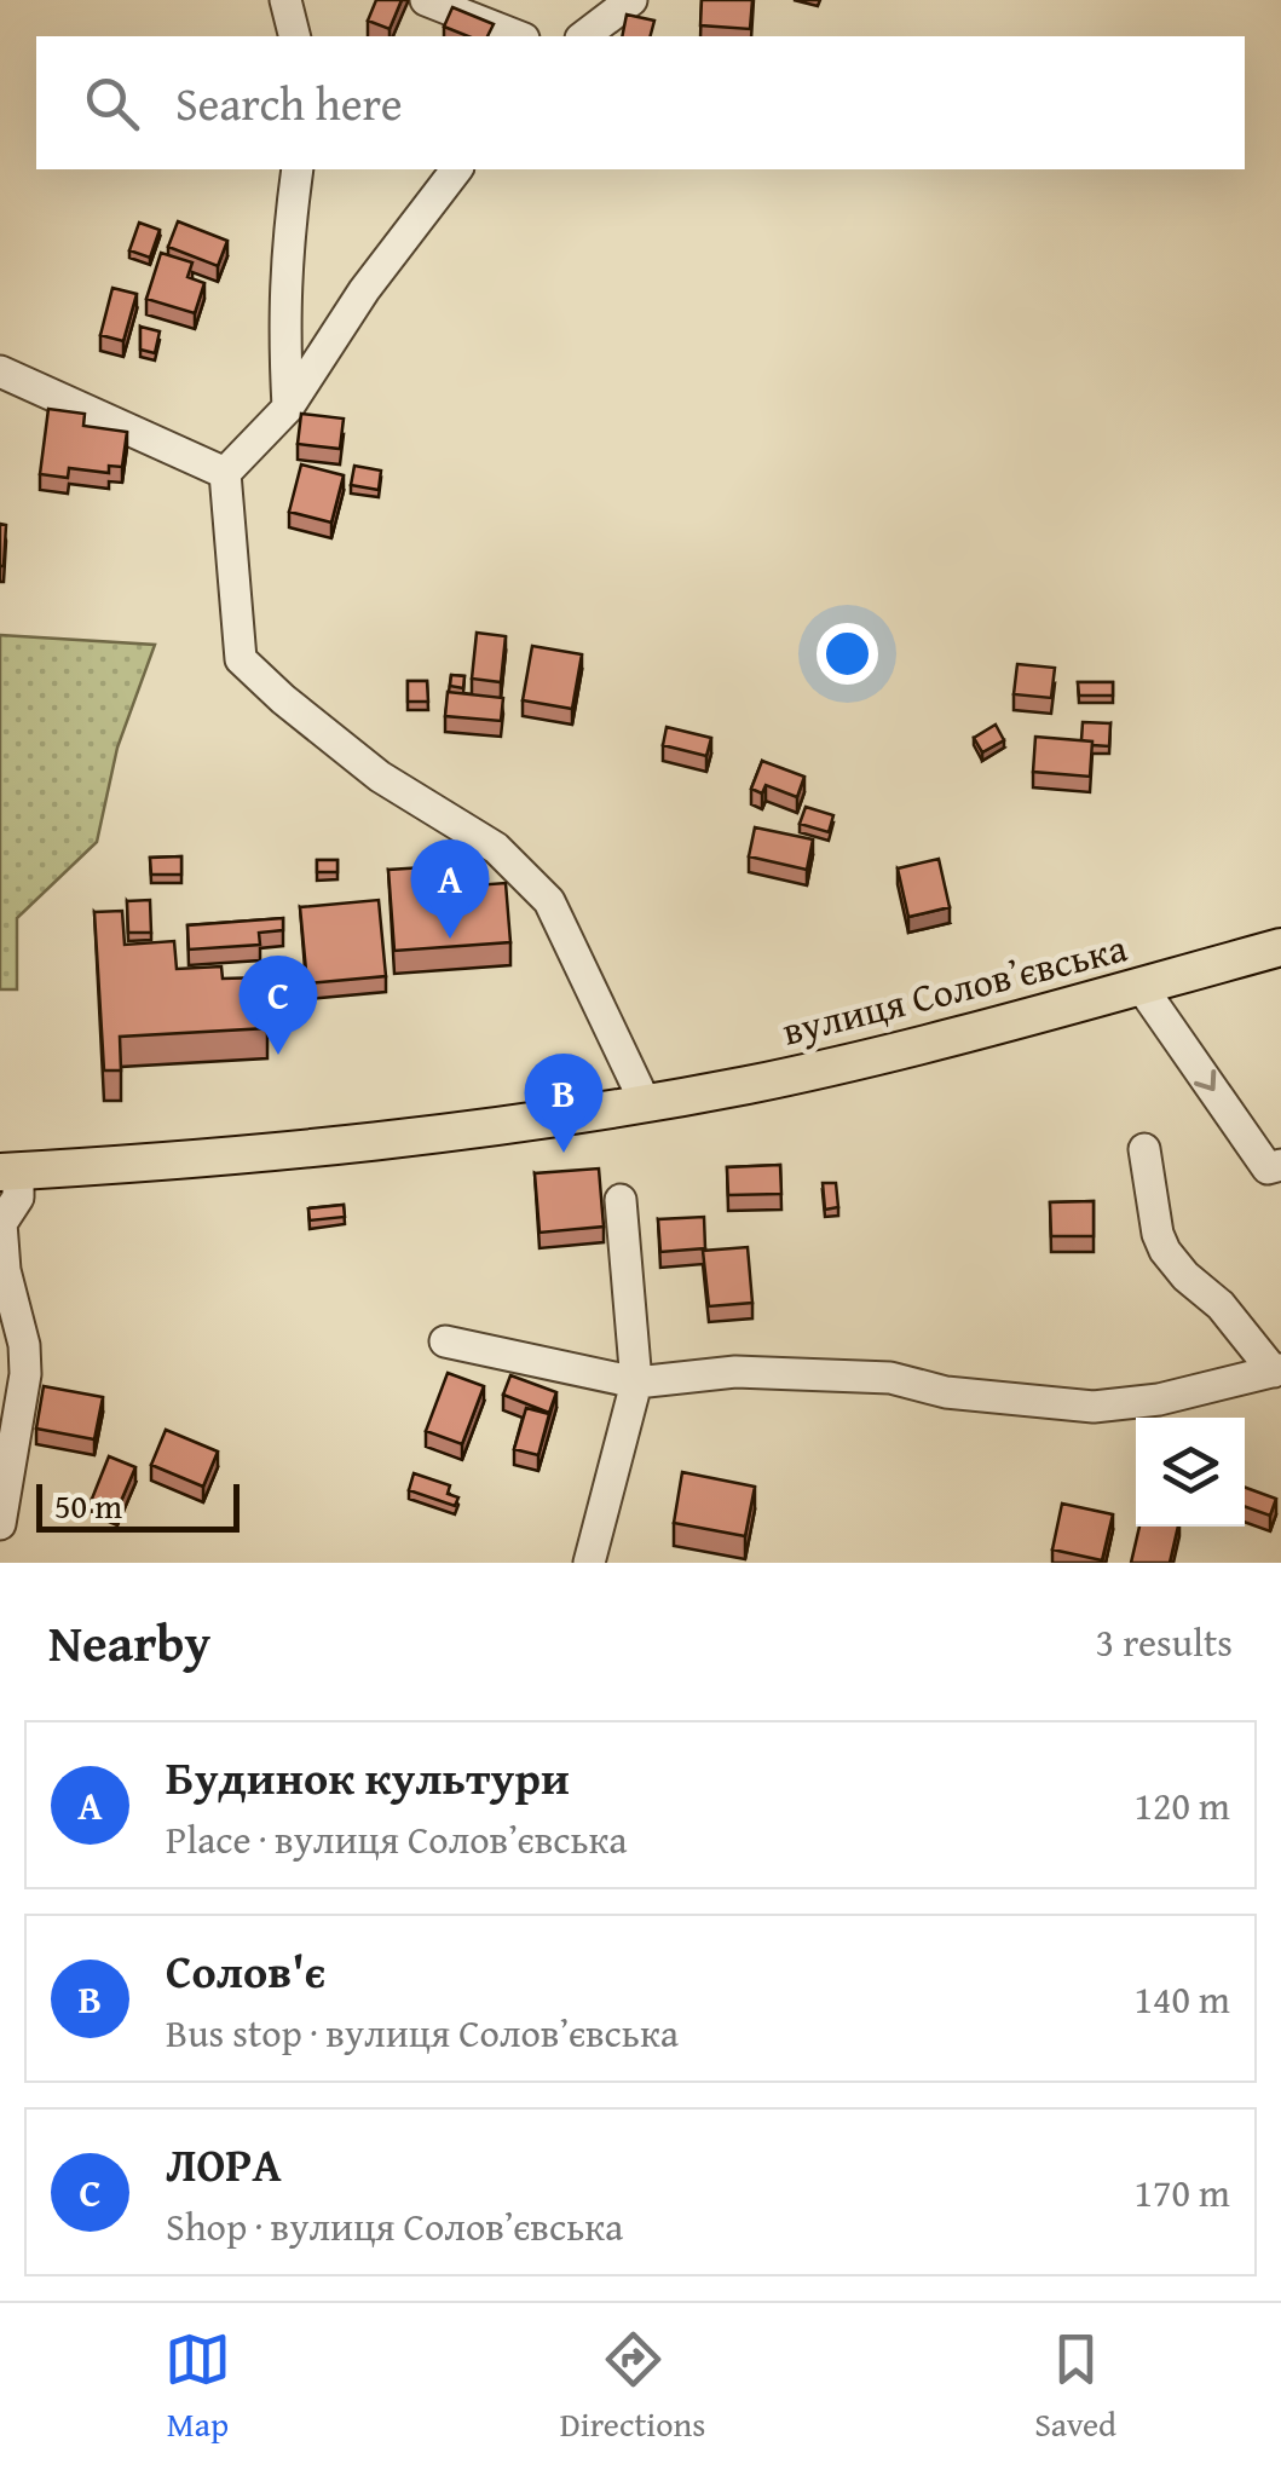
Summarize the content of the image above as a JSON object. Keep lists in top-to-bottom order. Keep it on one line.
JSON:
{"streets":{"main road":["вулиця Соловʼєвська"]},"scale_bar":"50 m","page":{"search":"Search here","pins":["A","C","B"],"scale":"50 m","heading":["Nearby","3 results"],"list":[{"mark":"A","name":"Будинок культури","note":"Place · вулиця Соловʼєвська","value":"120 m"},{"mark":"B","name":"Солов'є","note":"Bus stop · вулиця Соловʼєвська","value":"140 m"},{"mark":"C","name":"ЛОРА","note":"Shop · вулиця Соловʼєвська","value":"170 m"}],"nav":["Map","Directions","Saved"]}}
